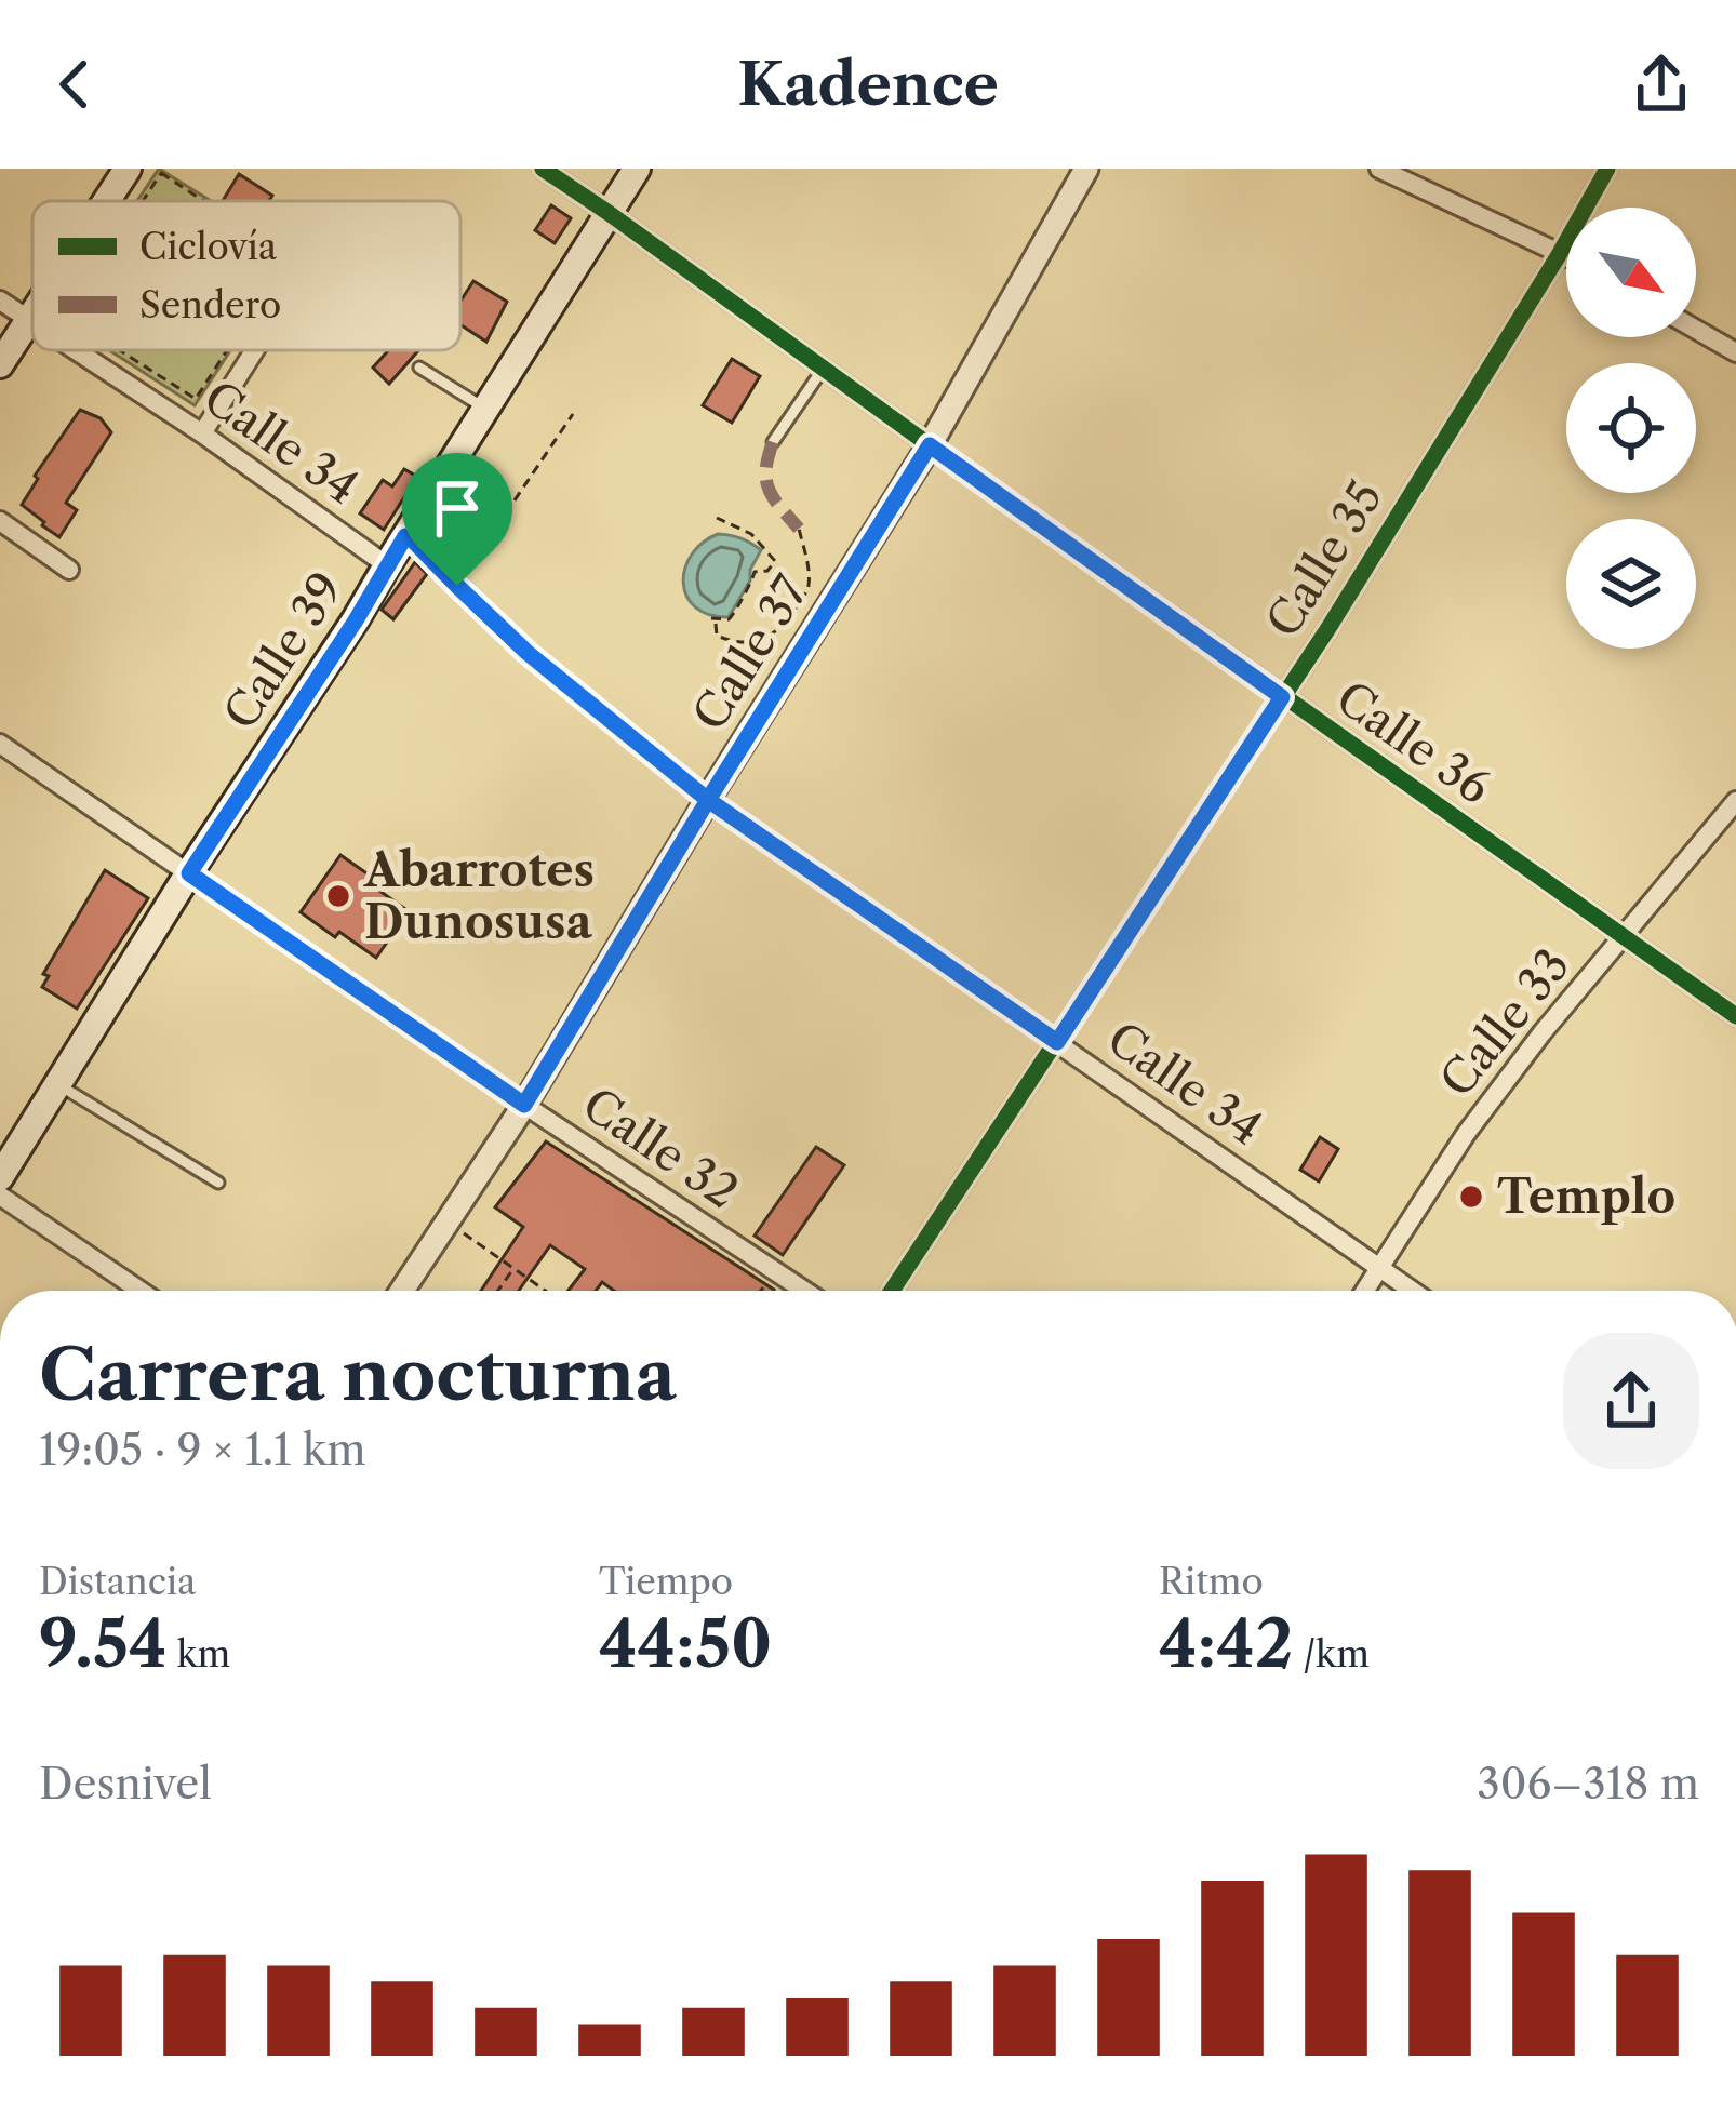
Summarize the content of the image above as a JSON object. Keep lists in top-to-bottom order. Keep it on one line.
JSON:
{"streets":{"main road":["Calle 39"],"street":["Calle 34","Calle 35","Calle 37","Calle 36","Calle 33","Calle 32"]},"crossings":[["Calle 34","Calle 35"],["Calle 34","Calle 39"],["Calle 34","Calle 37"],["Calle 34","Calle 33"],["Calle 35","Calle 36"],["Calle 39","Calle 36"],["Calle 39","Calle 32"],["Calle 37","Calle 36"],["Calle 37","Calle 32"],["Calle 36","Calle 33"]],"places":["Abarrotes Dunosusa","Templo"],"legend":["Ciclovía","Sendero"],"north":"bottom right","page":{"header":"Kadence","heading":["Carrera nocturna","19:05 · 9 × 1.1 km"],"stats":[["Distancia","9.54 km"],["Tiempo","44:50"],["Ritmo","4:42 /km"]],"chart":["Desnivel","306–318 m"]}}
